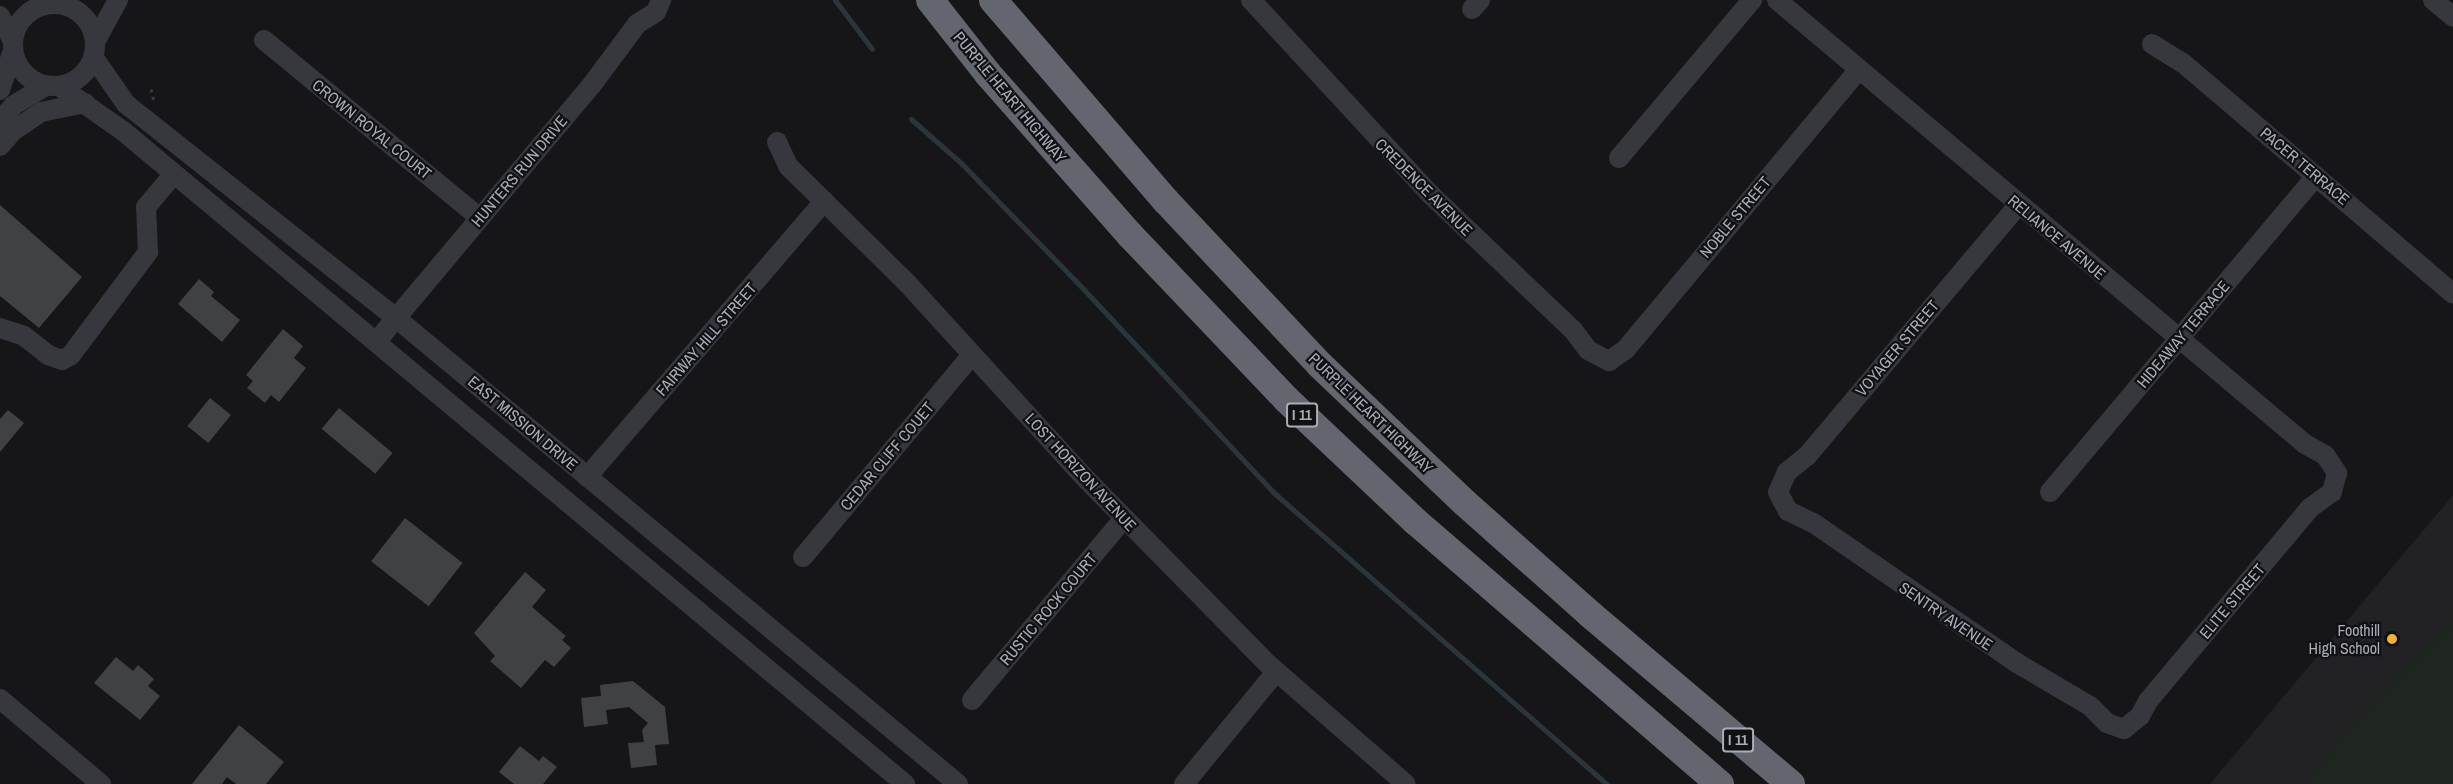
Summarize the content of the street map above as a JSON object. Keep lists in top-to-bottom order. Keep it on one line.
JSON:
{"streets":{"highway":["PURPLE HEART HIGHWAY","I 11"],"street":["CROWN ROYAL COURT","PACER TERRACE","HUNTERS RUN DRIVE","CREDENCE AVENUE","NOBLE STREET","RELIANCE AVENUE","HIDEAWAY TERRACE","FAIRWAY HILL STREET","VOYAGER STREET","EAST MISSION DRIVE","CEDAR CLIFF COUET","LOST HORIZON AVENUE","ELITE STREET","RUSTIC ROCK COURT","SENTRY AVENUE"]},"crossings":[["CROWN ROYAL COURT","HUNTERS RUN DRIVE"],["PACER TERRACE","HIDEAWAY TERRACE"],["HUNTERS RUN DRIVE","EAST MISSION DRIVE"],["CREDENCE AVENUE","NOBLE STREET"],["NOBLE STREET","RELIANCE AVENUE"],["RELIANCE AVENUE","HIDEAWAY TERRACE"],["RELIANCE AVENUE","VOYAGER STREET"],["RELIANCE AVENUE","ELITE STREET"],["FAIRWAY HILL STREET","EAST MISSION DRIVE"],["FAIRWAY HILL STREET","LOST HORIZON AVENUE"],["VOYAGER STREET","SENTRY AVENUE"],["CEDAR CLIFF COUET","LOST HORIZON AVENUE"],["LOST HORIZON AVENUE","RUSTIC ROCK COURT"],["ELITE STREET","SENTRY AVENUE"]],"places":["Foothill High School"]}
